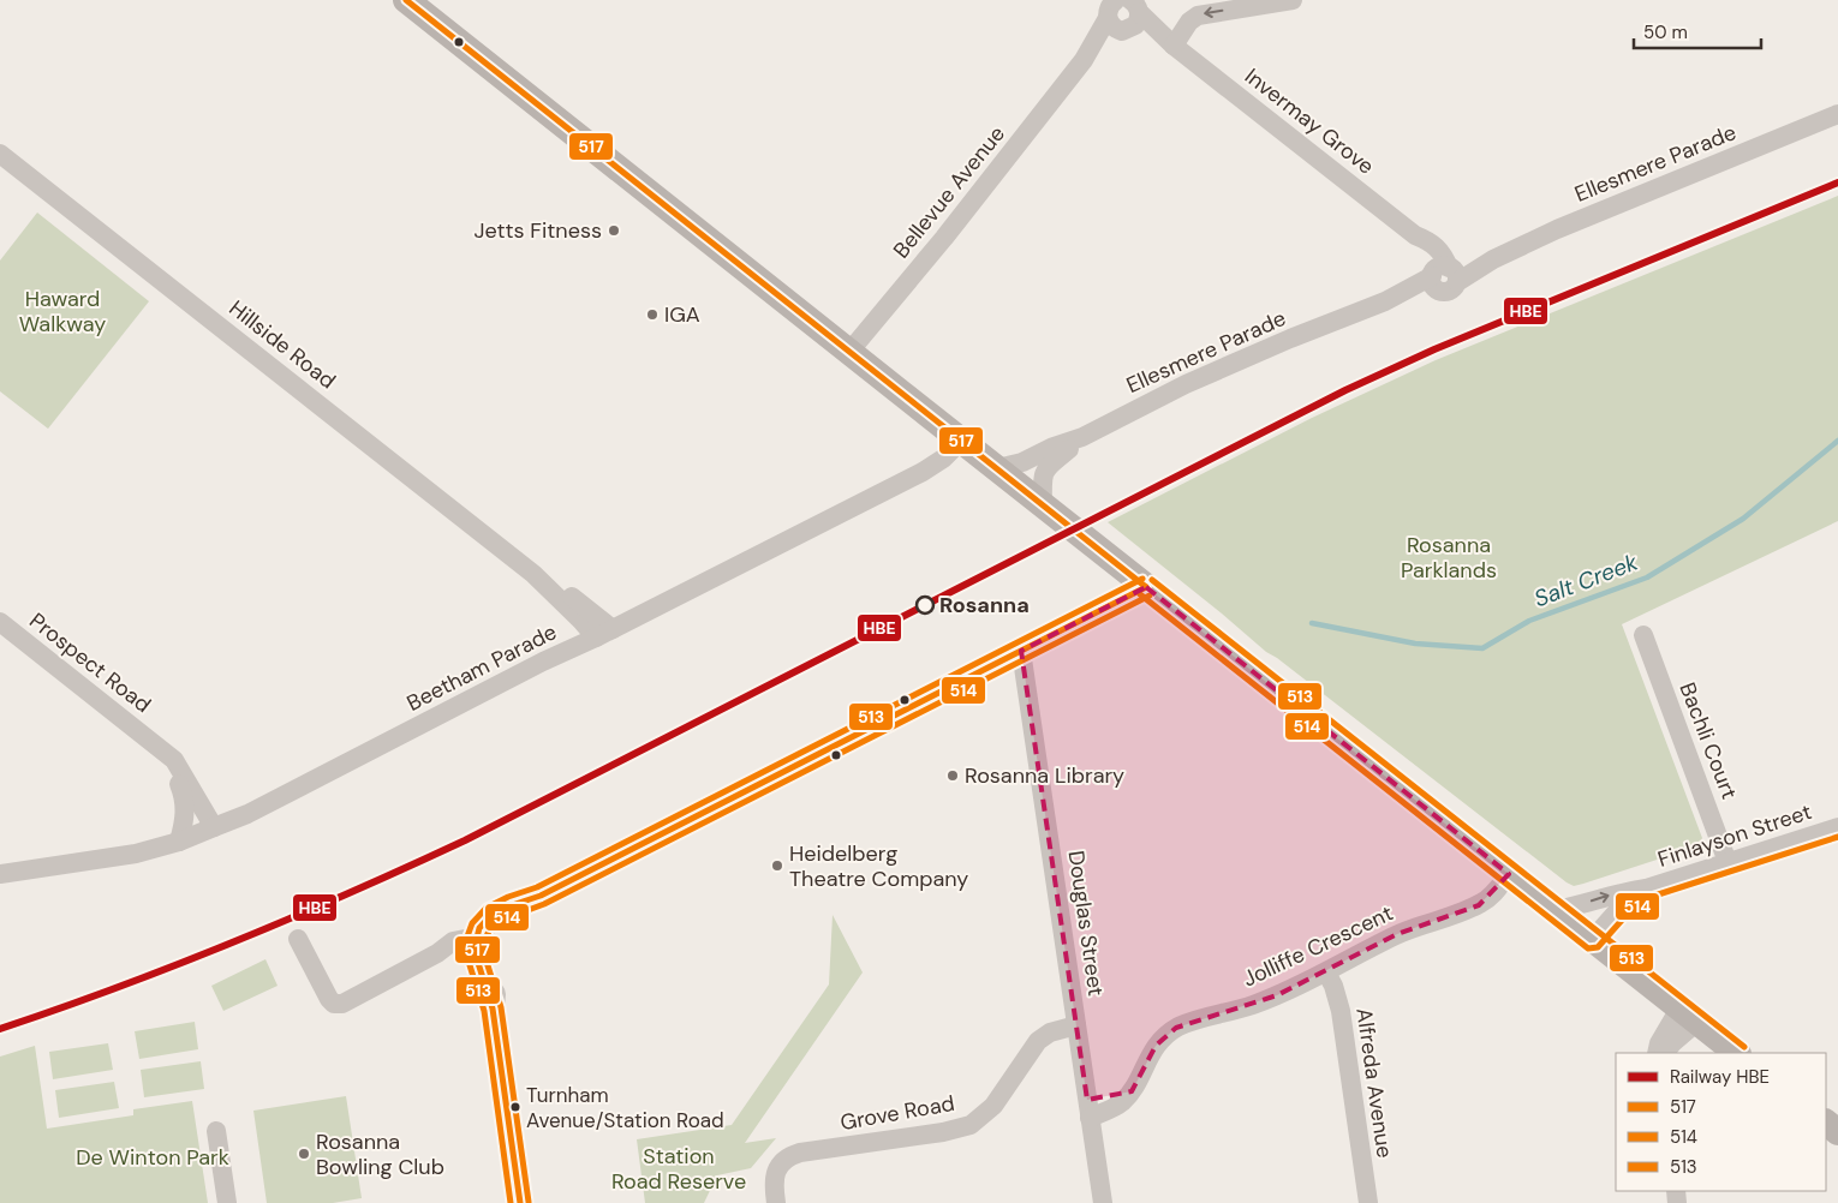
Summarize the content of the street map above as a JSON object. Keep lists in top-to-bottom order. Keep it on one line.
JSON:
{"streets":{"street":["Invermay Grove","Ellesmere Parade","Bellevue Avenue","Hillside Road","Prospect Road","Beetham Parade","Bachli Court","Finlayson Street","Douglas Street","Jolliffe Crescent","Alfreda Avenue","Grove Road"]},"crossings":[["Invermay Grove","Ellesmere Parade"],["Invermay Grove","Bellevue Avenue"],["Hillside Road","Beetham Parade"],["Prospect Road","Beetham Parade"],["Bachli Court","Finlayson Street"],["Douglas Street","Jolliffe Crescent"],["Douglas Street","Grove Road"],["Jolliffe Crescent","Alfreda Avenue"]],"water":["Salt Creek"],"parks":["Haward Walkway","Rosanna Parklands","Station Road Reserve","De Winton Park"],"places":["Jetts Fitness","IGA","Rosanna","Rosanna Library","Heidelberg Theatre Company","Turnham Avenue/Station Road","Rosanna Bowling Club"],"lines":["transit line 517","rail line HBE","transit line 513","transit line 514"],"legend":["Railway HBE","517","514","513"],"scale_bar":"50 m"}
